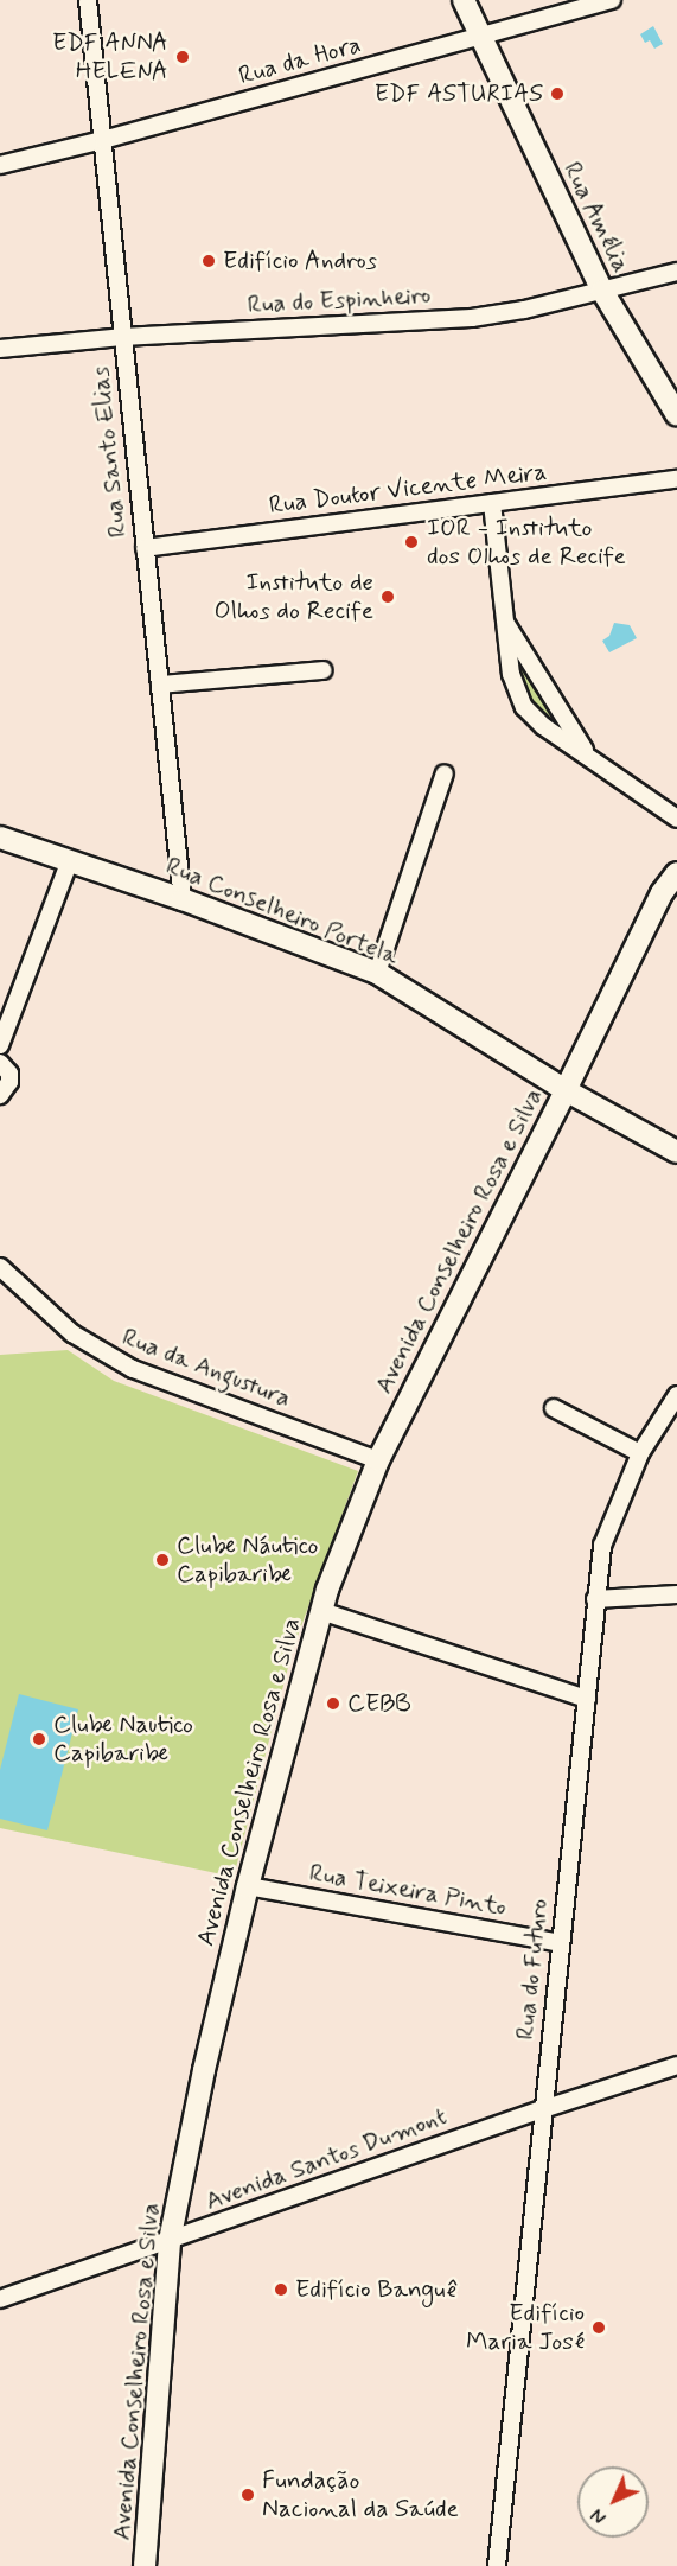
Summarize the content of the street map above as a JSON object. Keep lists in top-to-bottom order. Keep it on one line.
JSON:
{"streets":{"main road":["Rua Amélia","Rua Conselheiro Portela","Avenida Conselheiro Rosa e Silva"],"street":["Rua da Hora","Rua do Espinheiro","Rua Santo Elias","Rua Doutor Vicente Meira","Rua da Angustura","Rua Teixeira Pinto","Rua do Futuro","Avenida Santos Dumont"]},"crossings":[["Rua da Hora","Rua Amélia"],["Rua da Hora","Rua Santo Elias"],["Rua Amélia","Rua do Espinheiro"],["Rua do Espinheiro","Rua Santo Elias"],["Rua Santo Elias","Rua Doutor Vicente Meira"],["Rua Santo Elias","Rua Conselheiro Portela"],["Rua Conselheiro Portela","Avenida Conselheiro Rosa e Silva"],["Avenida Conselheiro Rosa e Silva","Rua da Angustura"],["Avenida Conselheiro Rosa e Silva","Rua Teixeira Pinto"],["Avenida Conselheiro Rosa e Silva","Avenida Santos Dumont"],["Rua Teixeira Pinto","Rua do Futuro"],["Rua do Futuro","Avenida Santos Dumont"]],"places":["EDF ANNA HELENA","EDF ASTURIAS","Edifício Andros","IOR - Instituto dos Olhos de Recife","Instituto de Olhos do Recife","Clube Náutico Capibaribe","CEBB","Clube Nautico Capibaribe","Edifício Banguê","Edifício Maria José","Fundação Nacional da Saúde"],"north":"bottom left"}
